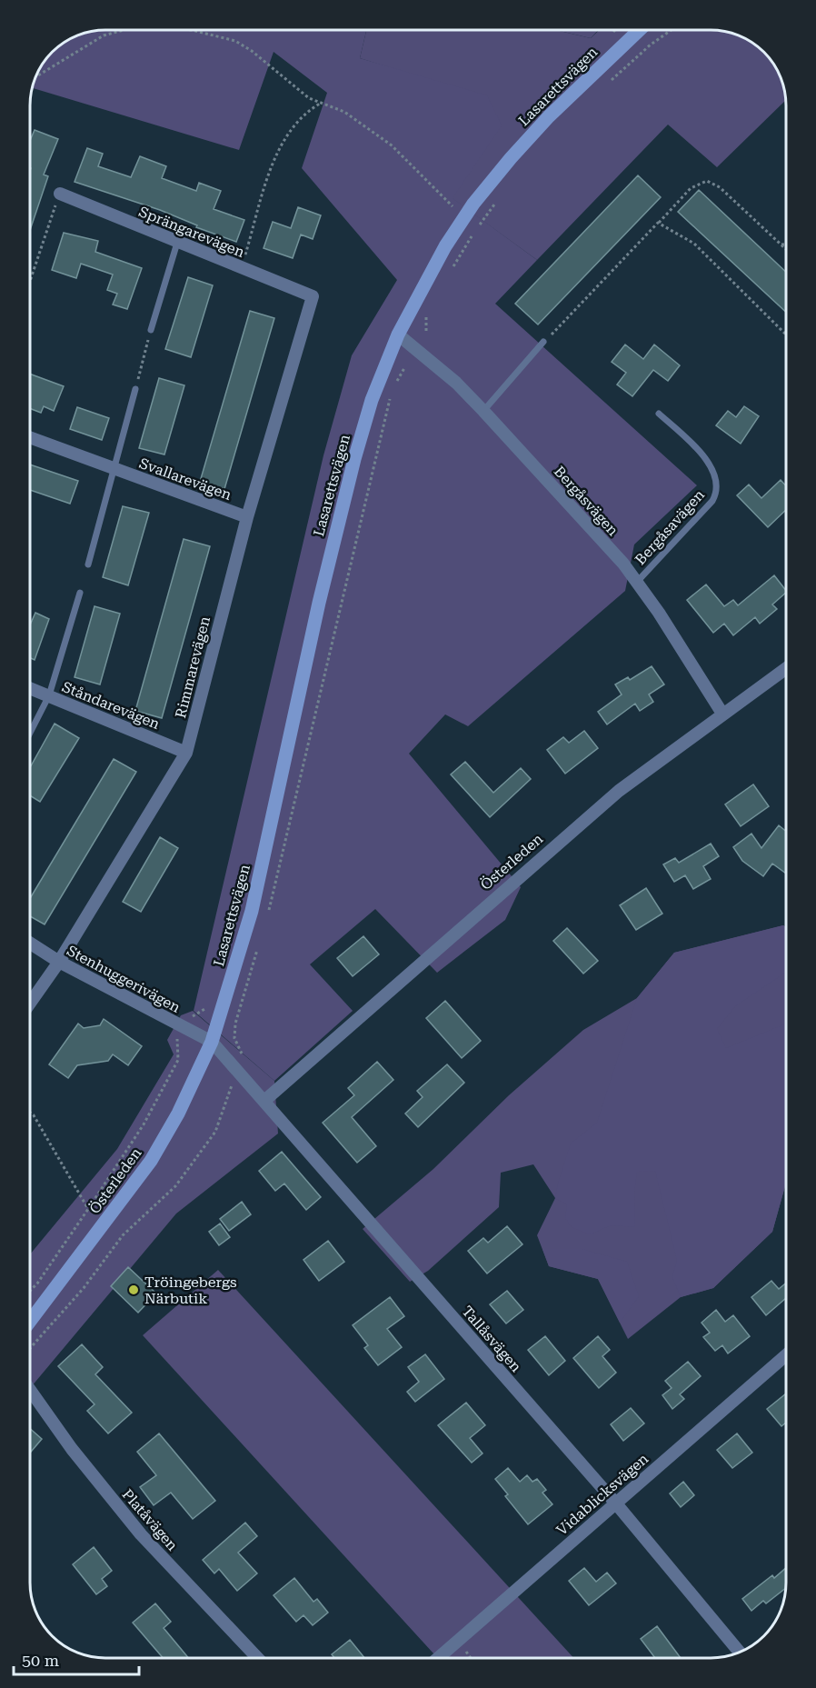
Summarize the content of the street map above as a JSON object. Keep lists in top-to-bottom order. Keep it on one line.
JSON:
{"streets":{"street":["Lasarettsvägen","Sprängarevägen","Svallarevägen","Bergåsvägen","Rimmarevägen","Ståndarevägen","Österleden","Stenhuggerivägen","Tallåsvägen","Vidablicksvägen","Platåvägen"],"lane":["Bergåsavägen"]},"crossings":[["Lasarettsvägen","Bergåsvägen"],["Lasarettsvägen","Österleden"],["Lasarettsvägen","Stenhuggerivägen"],["Lasarettsvägen","Tallåsvägen"],["Sprängarevägen","Rimmarevägen"],["Svallarevägen","Rimmarevägen"],["Bergåsvägen","Bergåsavägen"],["Bergåsvägen","Österleden"],["Rimmarevägen","Ståndarevägen"],["Rimmarevägen","Stenhuggerivägen"],["Österleden","Stenhuggerivägen"],["Österleden","Tallåsvägen"],["Stenhuggerivägen","Tallåsvägen"],["Tallåsvägen","Vidablicksvägen"]],"places":["Tröingebergs Närbutik"],"scale_bar":"50 m"}
